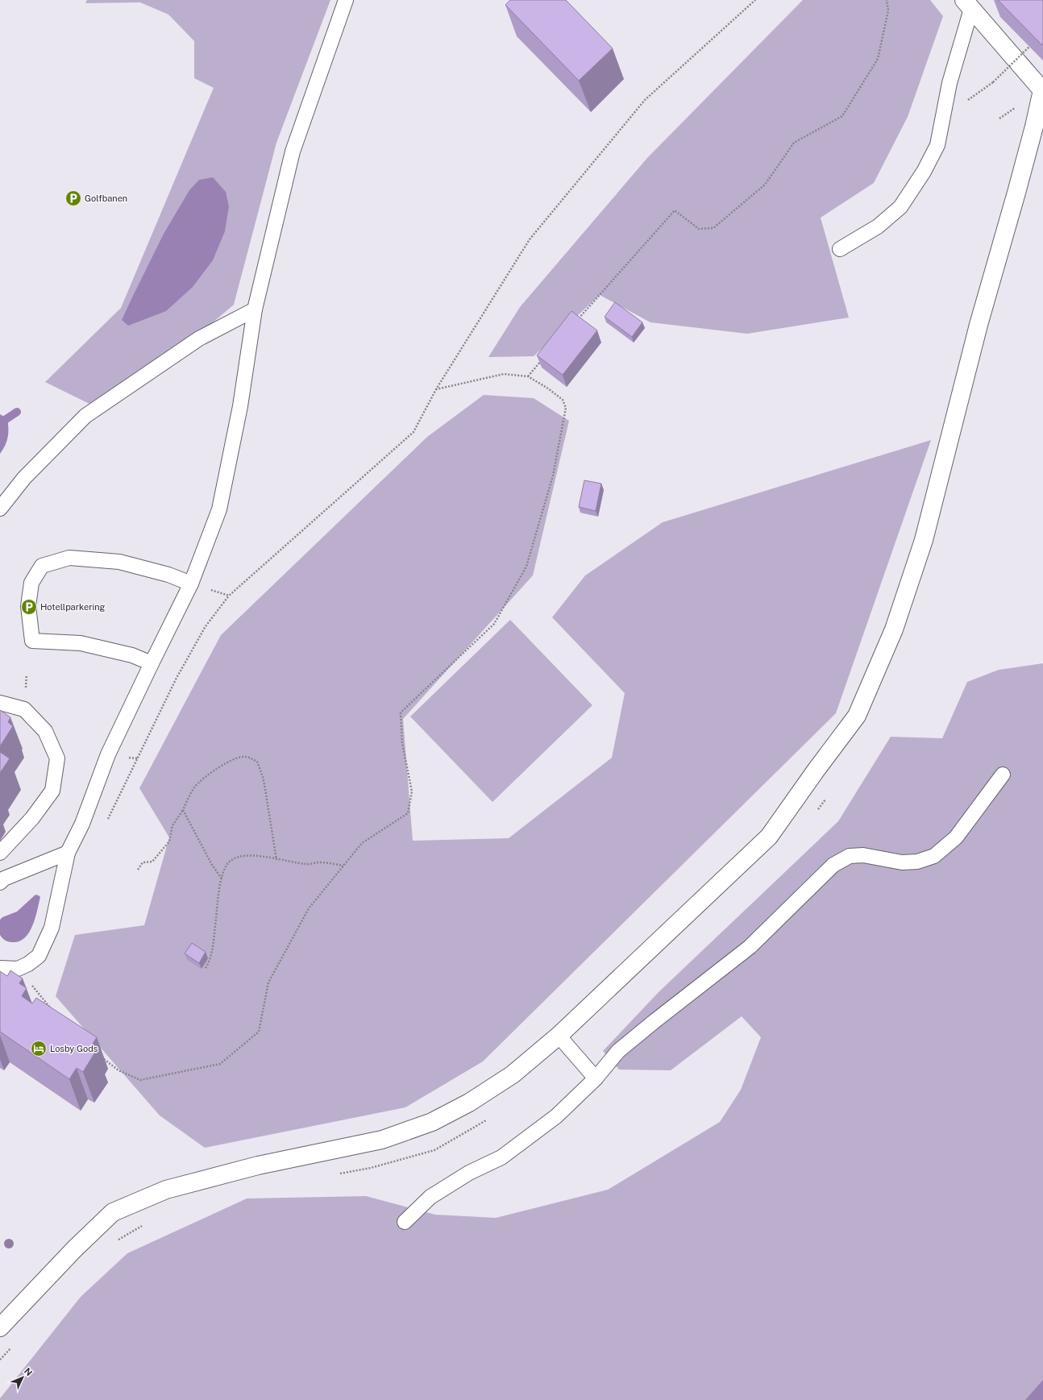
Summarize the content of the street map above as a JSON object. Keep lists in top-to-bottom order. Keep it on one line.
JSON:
{"places":{"parking":["Golfbanen","Hotellparkering"],"hotel":["Losby Gods"]},"north":"top right"}
